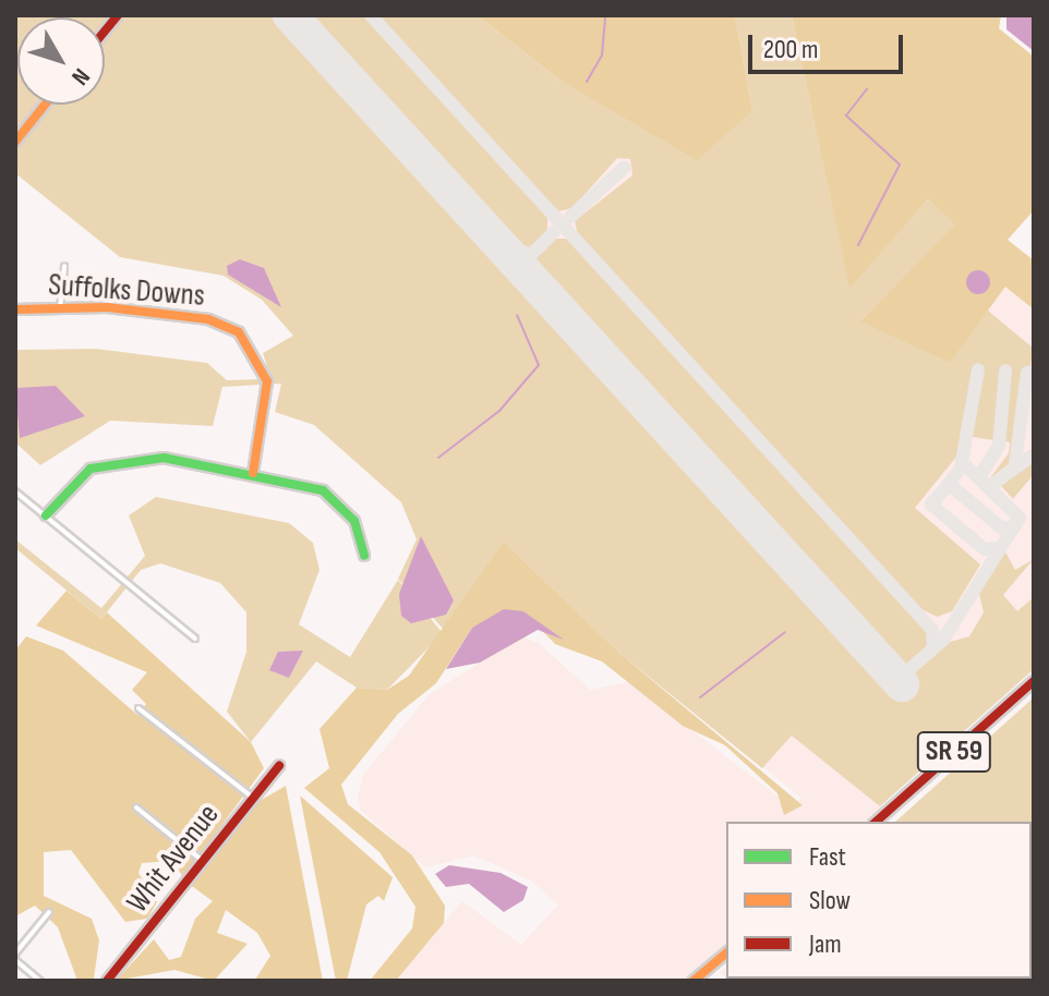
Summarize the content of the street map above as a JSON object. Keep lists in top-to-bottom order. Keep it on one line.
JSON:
{"streets":{"street":["Suffolks Downs","SR 59","Whit Avenue"]},"legend":["Fast","Slow","Jam"],"scale_bar":"200 m","north":"bottom right"}
